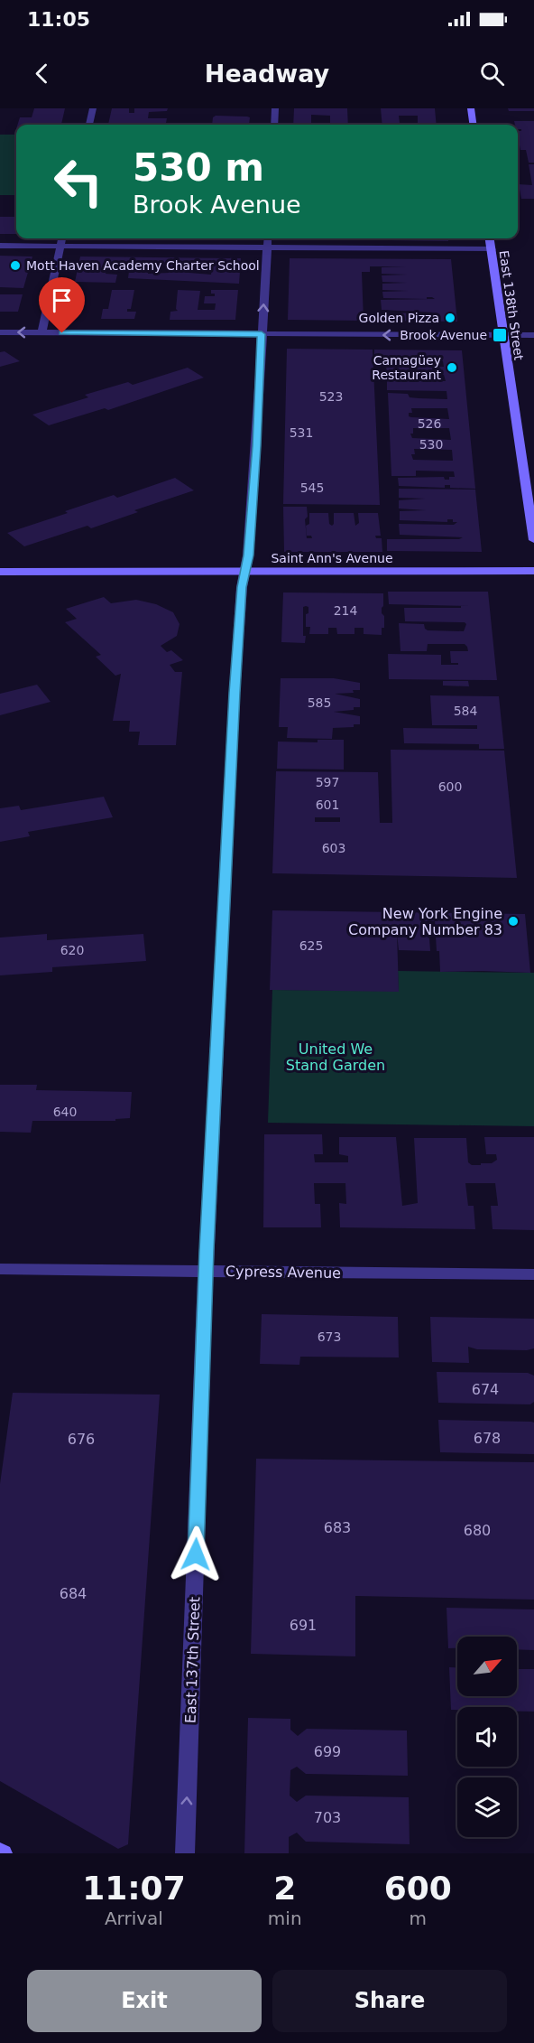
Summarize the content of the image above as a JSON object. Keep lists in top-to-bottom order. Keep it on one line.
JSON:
{"streets":{"main road":["East 138th Street","Saint Ann's Avenue"],"street":["Cypress Avenue","East 137th Street"]},"crossings":[["Saint Ann's Avenue","East 137th Street"],["Cypress Avenue","East 137th Street"]],"one_way":["East 137th Street"],"parks":["United We Stand Garden"],"places":{"other":["Mott Haven Academy Charter School","Golden Pizza","Camagüey Restaurant","New York Engine Company Number 83"],"transit":["Brook Avenue"]},"house_numbers":["523","526","531","530","545","214","585","584","597","600","601","603","625","620","640","673","674","678","676","683","680","684","691","699","703"],"north":"top right","page":{"status":"11:05","header":"Headway","turn":["530 m","Brook Avenue"],"eta":["11:07","Arrival","2","min","600","m"],"buttons":["Exit","Share"]}}
